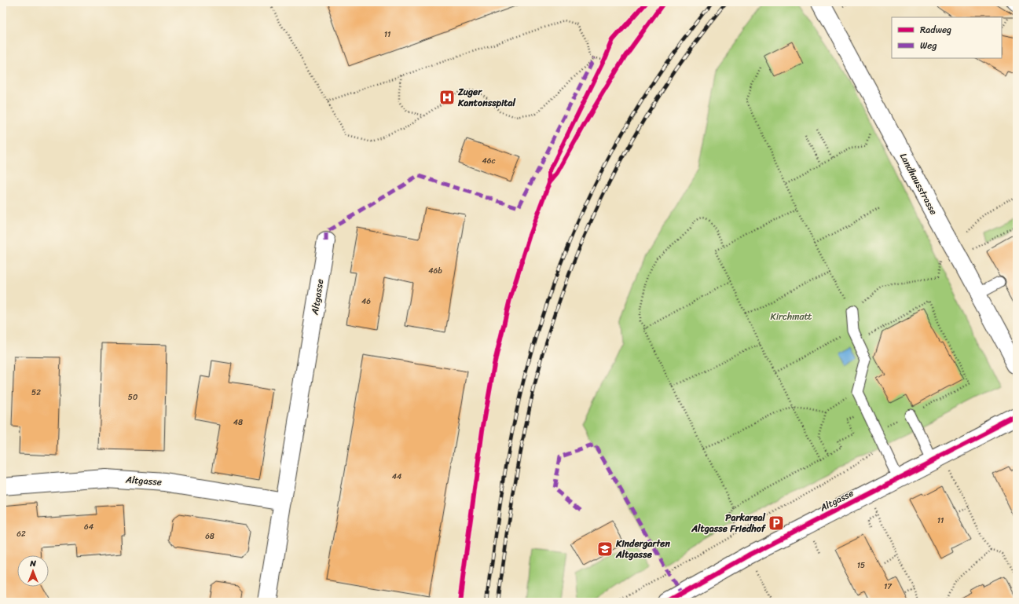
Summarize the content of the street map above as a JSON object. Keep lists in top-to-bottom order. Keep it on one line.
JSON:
{"streets":{"street":["Landhausstrasse","Altgasse"]},"parks":["Kirchmatt"],"places":{"hospital":["Zuger Kantonsspital"],"parking":["Parkareal Altgasse Friedhof"],"school or university":["Kindergarten Altgasse"]},"house_numbers":["11","46c","46b","46","52","50","48","44","11","64","62","68","15","17"],"legend":["Radweg","Weg"],"north":"top"}
